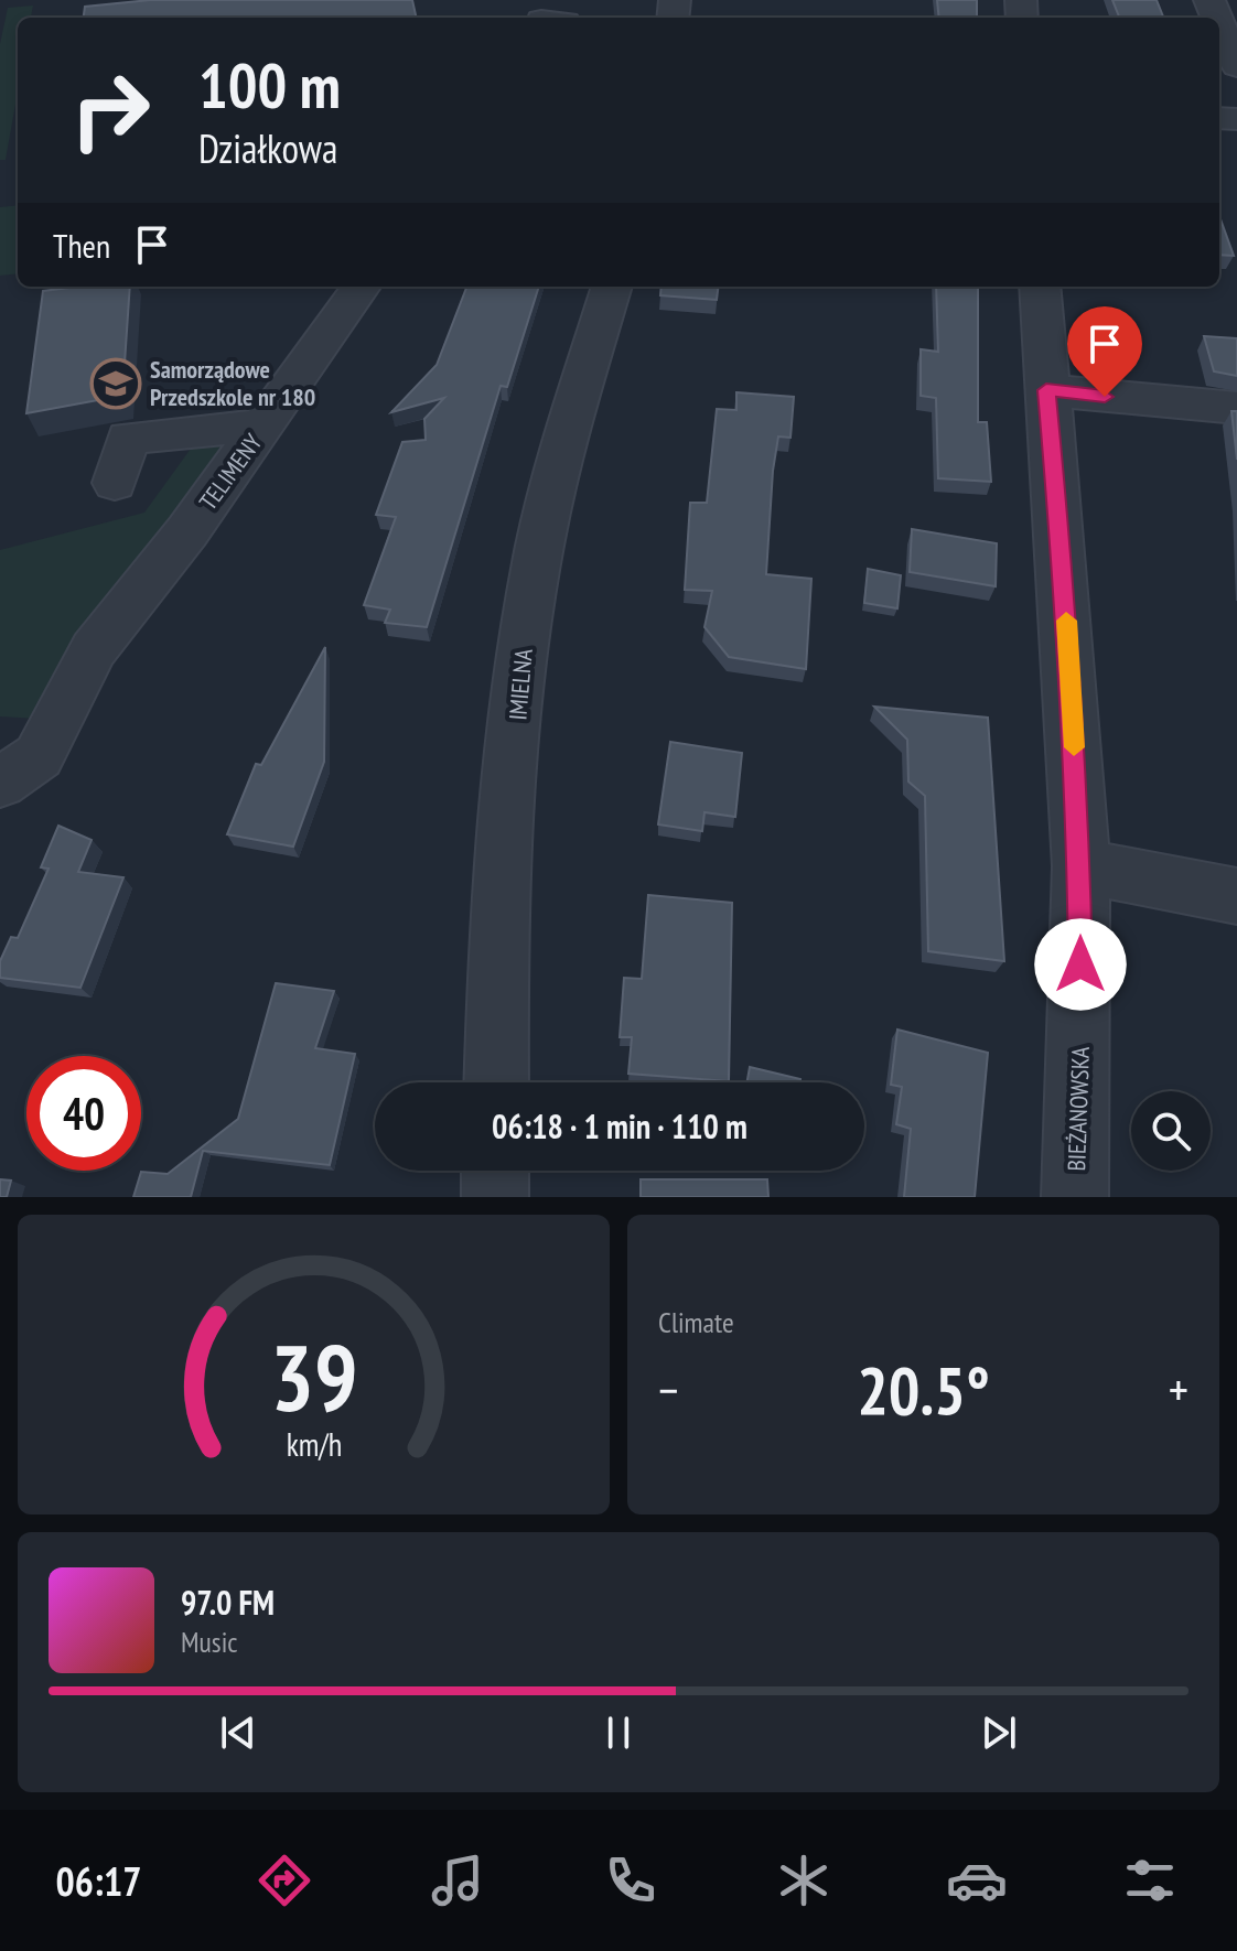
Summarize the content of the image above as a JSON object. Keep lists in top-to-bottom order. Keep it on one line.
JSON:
{"streets":{"street":["TELIMENY","IMIELNA","BIEŻANOWSKA"]},"places":{"school or university":["Samorządowe Przedszkole nr 180"]},"page":{"turn":["100 m","Działkowa"],"then":"Then","limit":"40","trip":"06:18 · 1 min · 110 m","tile":"Climate","heat":["−","20.5°","+"],"song":["97.0 FM","Music"],"tabs":"06:17","gauge":["39","km/h"]}}
